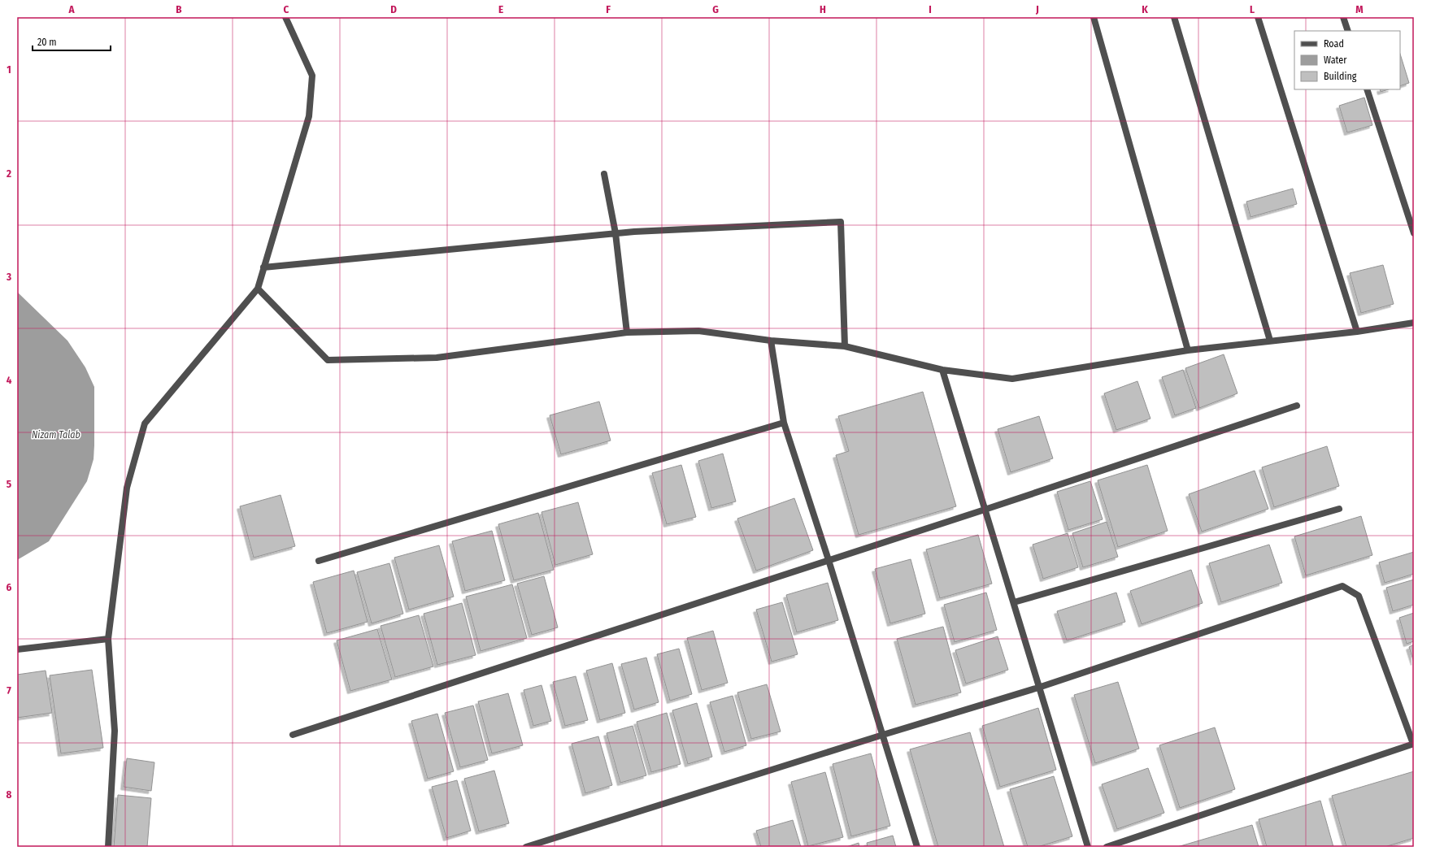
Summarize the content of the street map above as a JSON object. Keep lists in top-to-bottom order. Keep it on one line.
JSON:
{"water":["Nizam Talab"],"legend":["Road","Water","Building"],"scale_bar":"20 m","grid":{"columns":["A","B","C","D","E","F","G","H","I","J","K","L","M"],"rows":["1","2","3","4","5","6","7","8"]}}
